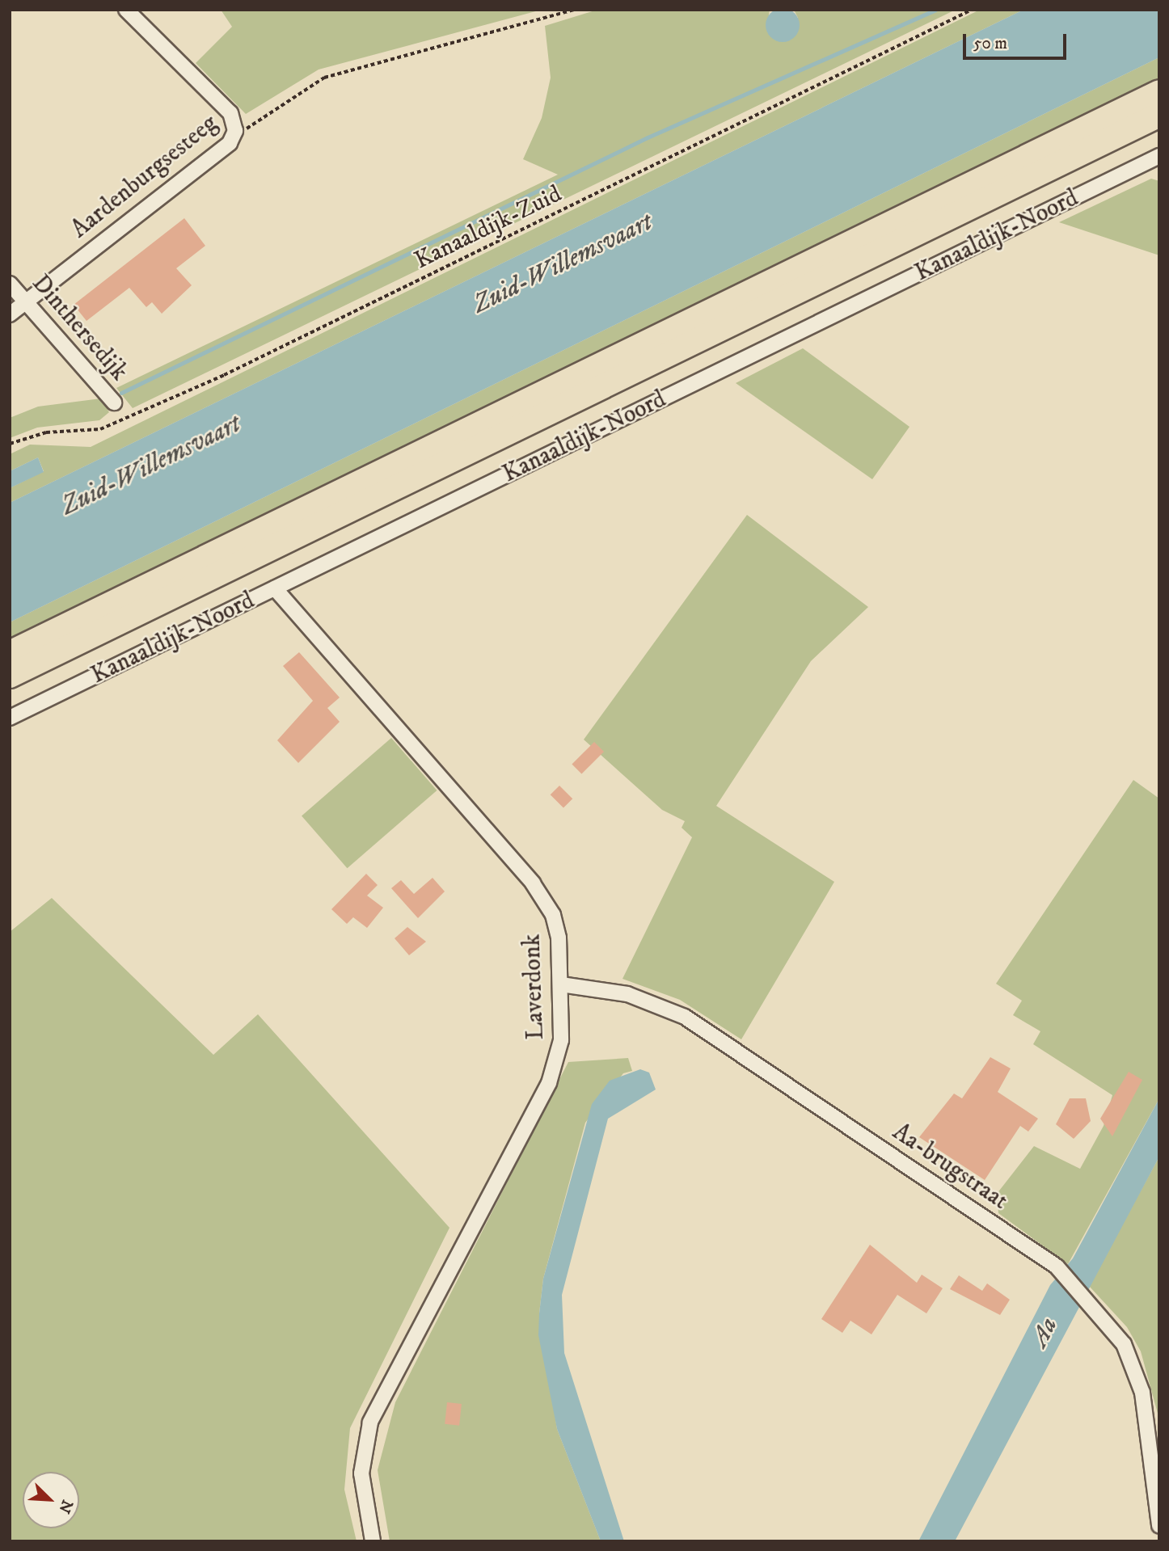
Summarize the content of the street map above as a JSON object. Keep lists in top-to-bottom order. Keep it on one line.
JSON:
{"streets":{"highway":["Kanaaldijk-Noord"],"street":["Aardenburgsesteeg","Dinthersedijk","Laverdonk","Aa-brugstraat"],"path":["Kanaaldijk-Zuid"]},"crossings":[["Aardenburgsesteeg","Dinthersedijk"],["Kanaaldijk-Noord","Laverdonk"],["Laverdonk","Aa-brugstraat"]],"water":["Zuid-Willemsvaart","Aa"],"scale_bar":"50 m","north":"bottom right"}
